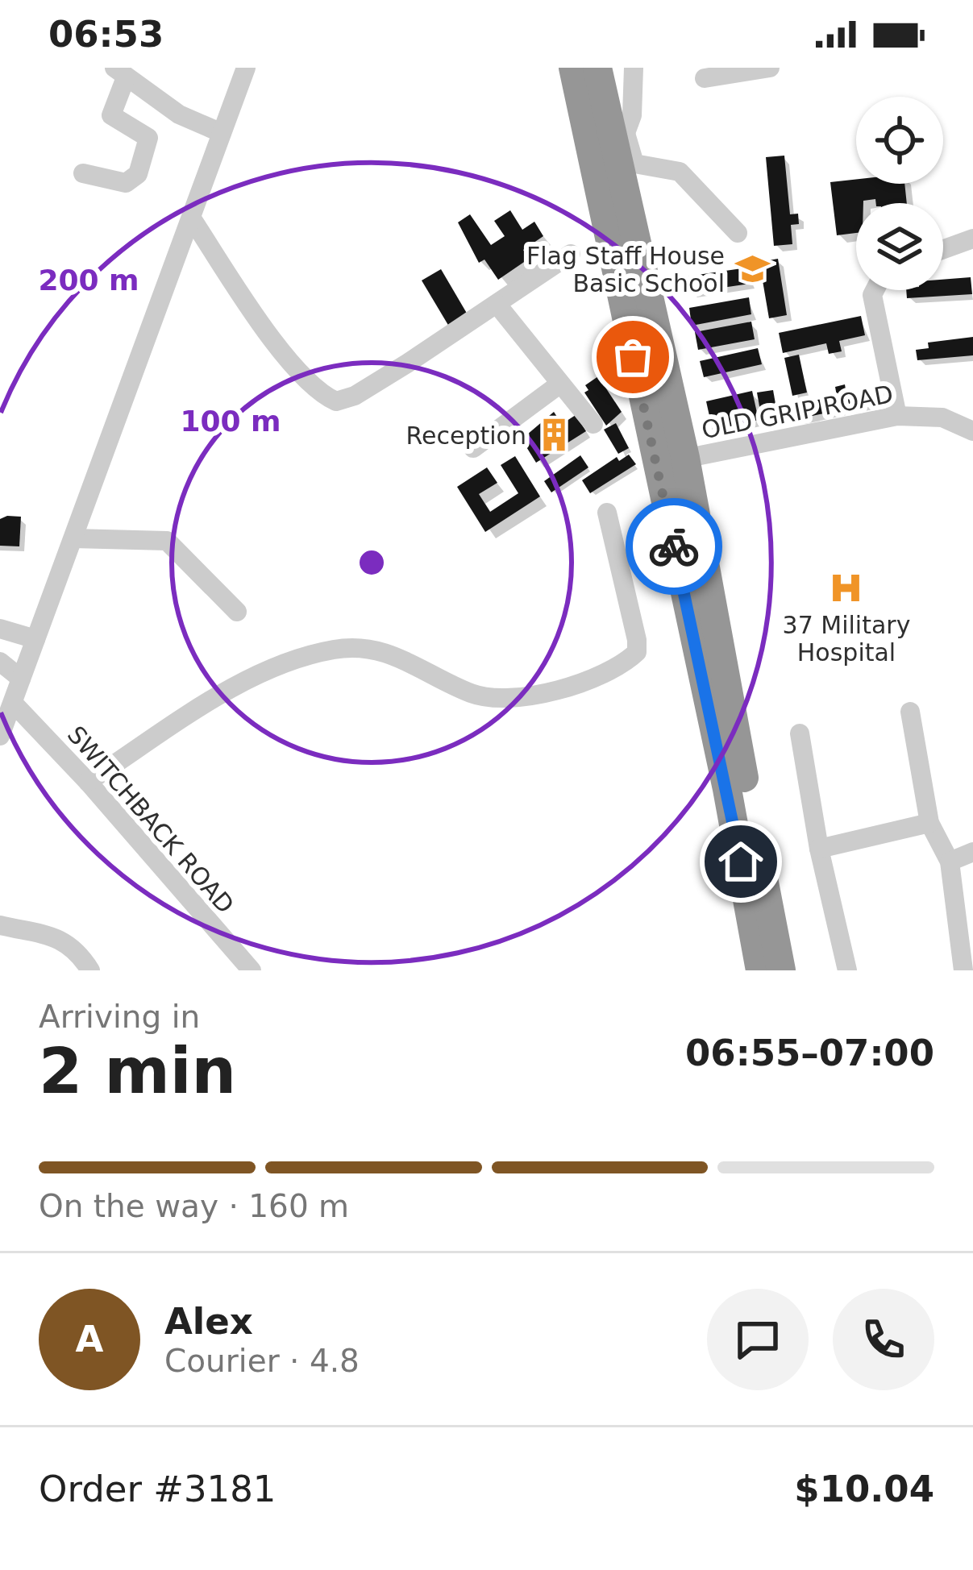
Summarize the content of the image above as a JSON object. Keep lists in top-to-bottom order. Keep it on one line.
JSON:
{"streets":{"street":["OLD GRIP ROAD","SWITCHBACK ROAD"]},"places":{"school or university":["Flag Staff House Basic School"],"building":["Reception"],"hospital":["37 Military Hospital"]},"page":{"status":"06:53","heading":["2 min","Arriving in","06:55–07:00"],"panel":["Alex","Courier · 4.8","Order #3181","$10.04"],"bar":"On the way · 160 m","round":"A"},"rings":["200 m","100 m"]}
